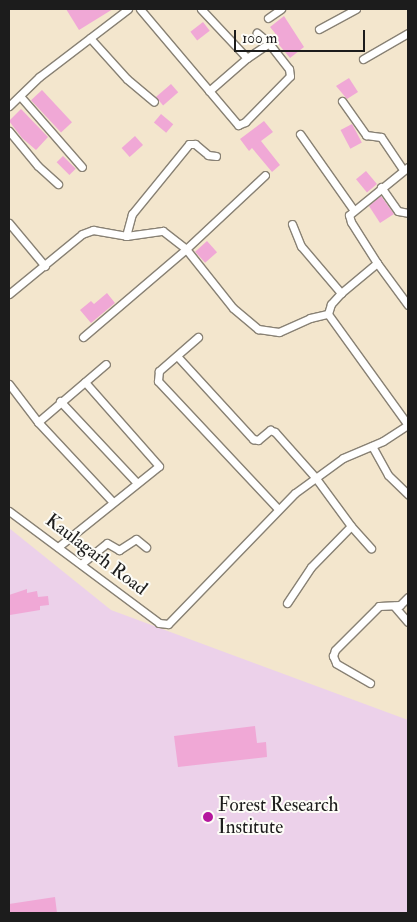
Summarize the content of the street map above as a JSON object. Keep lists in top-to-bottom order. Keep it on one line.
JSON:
{"streets":{"street":["Kaulagarh Road"]},"places":["Forest Research Institute"],"scale_bar":"100 m"}
